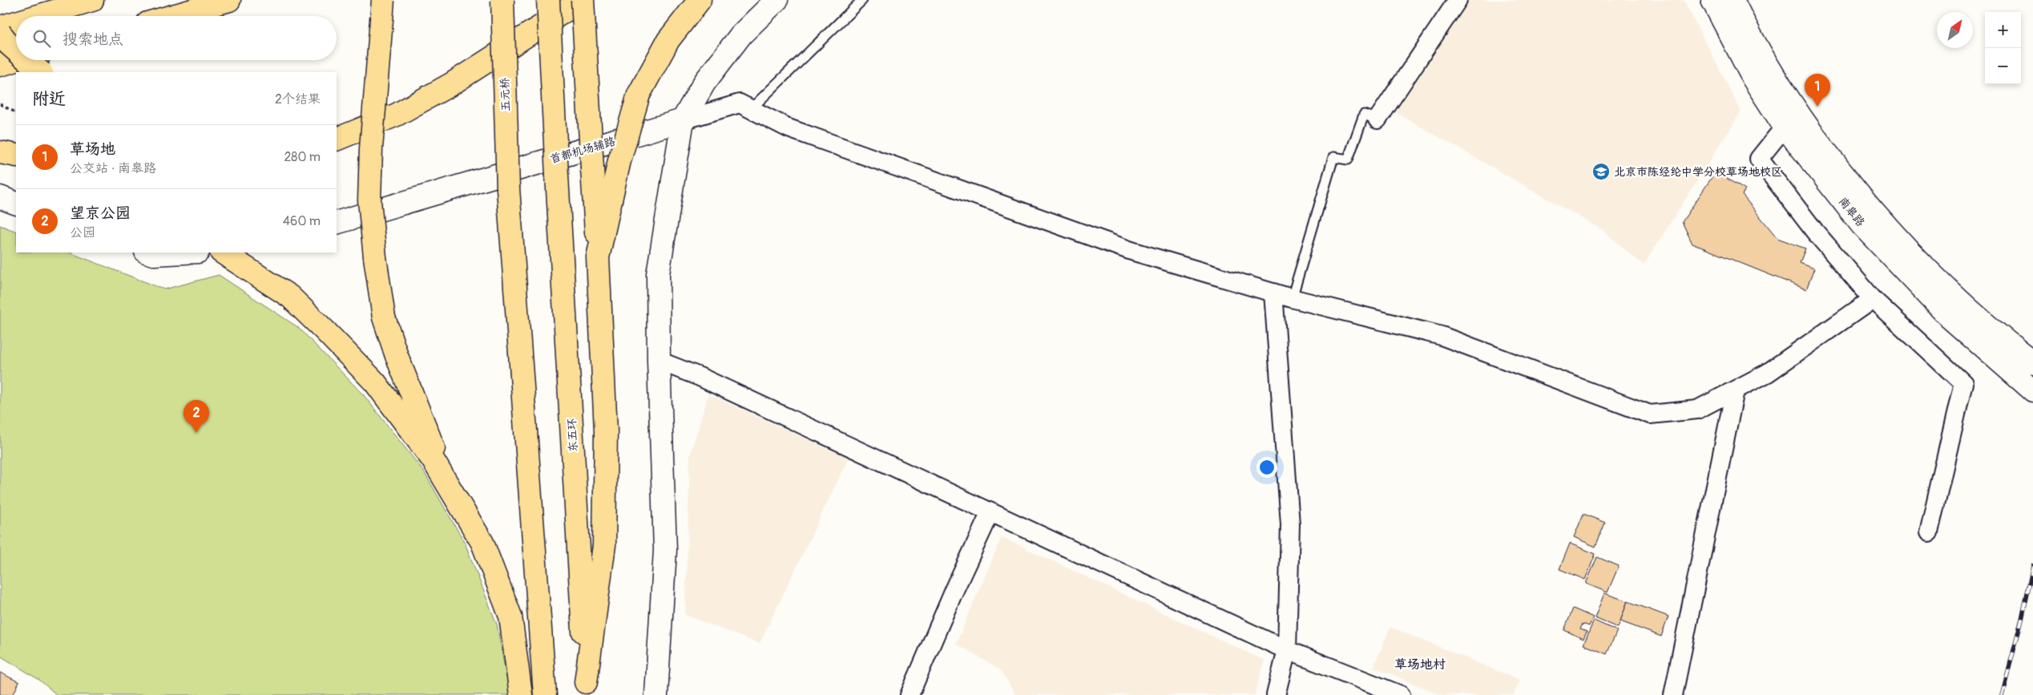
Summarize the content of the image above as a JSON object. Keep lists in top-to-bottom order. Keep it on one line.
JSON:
{"streets":{"highway":["五元桥","东五环"],"street":["首都机场辅路","南皋路"]},"districts":["草场地村"],"places":{"school or university":["北京市陈经纶中学分校草场地校区"]},"north":"top right","page":{"map_buttons":["+","−"],"search":"搜索地点","heading":["附近","2个结果"],"pins":["1","2"],"list":[{"mark":"1","name":"草场地","note":"公交站 · 南皋路","value":"280 m"},{"mark":"2","name":"望京公园","note":"公园","value":"460 m"}]}}
